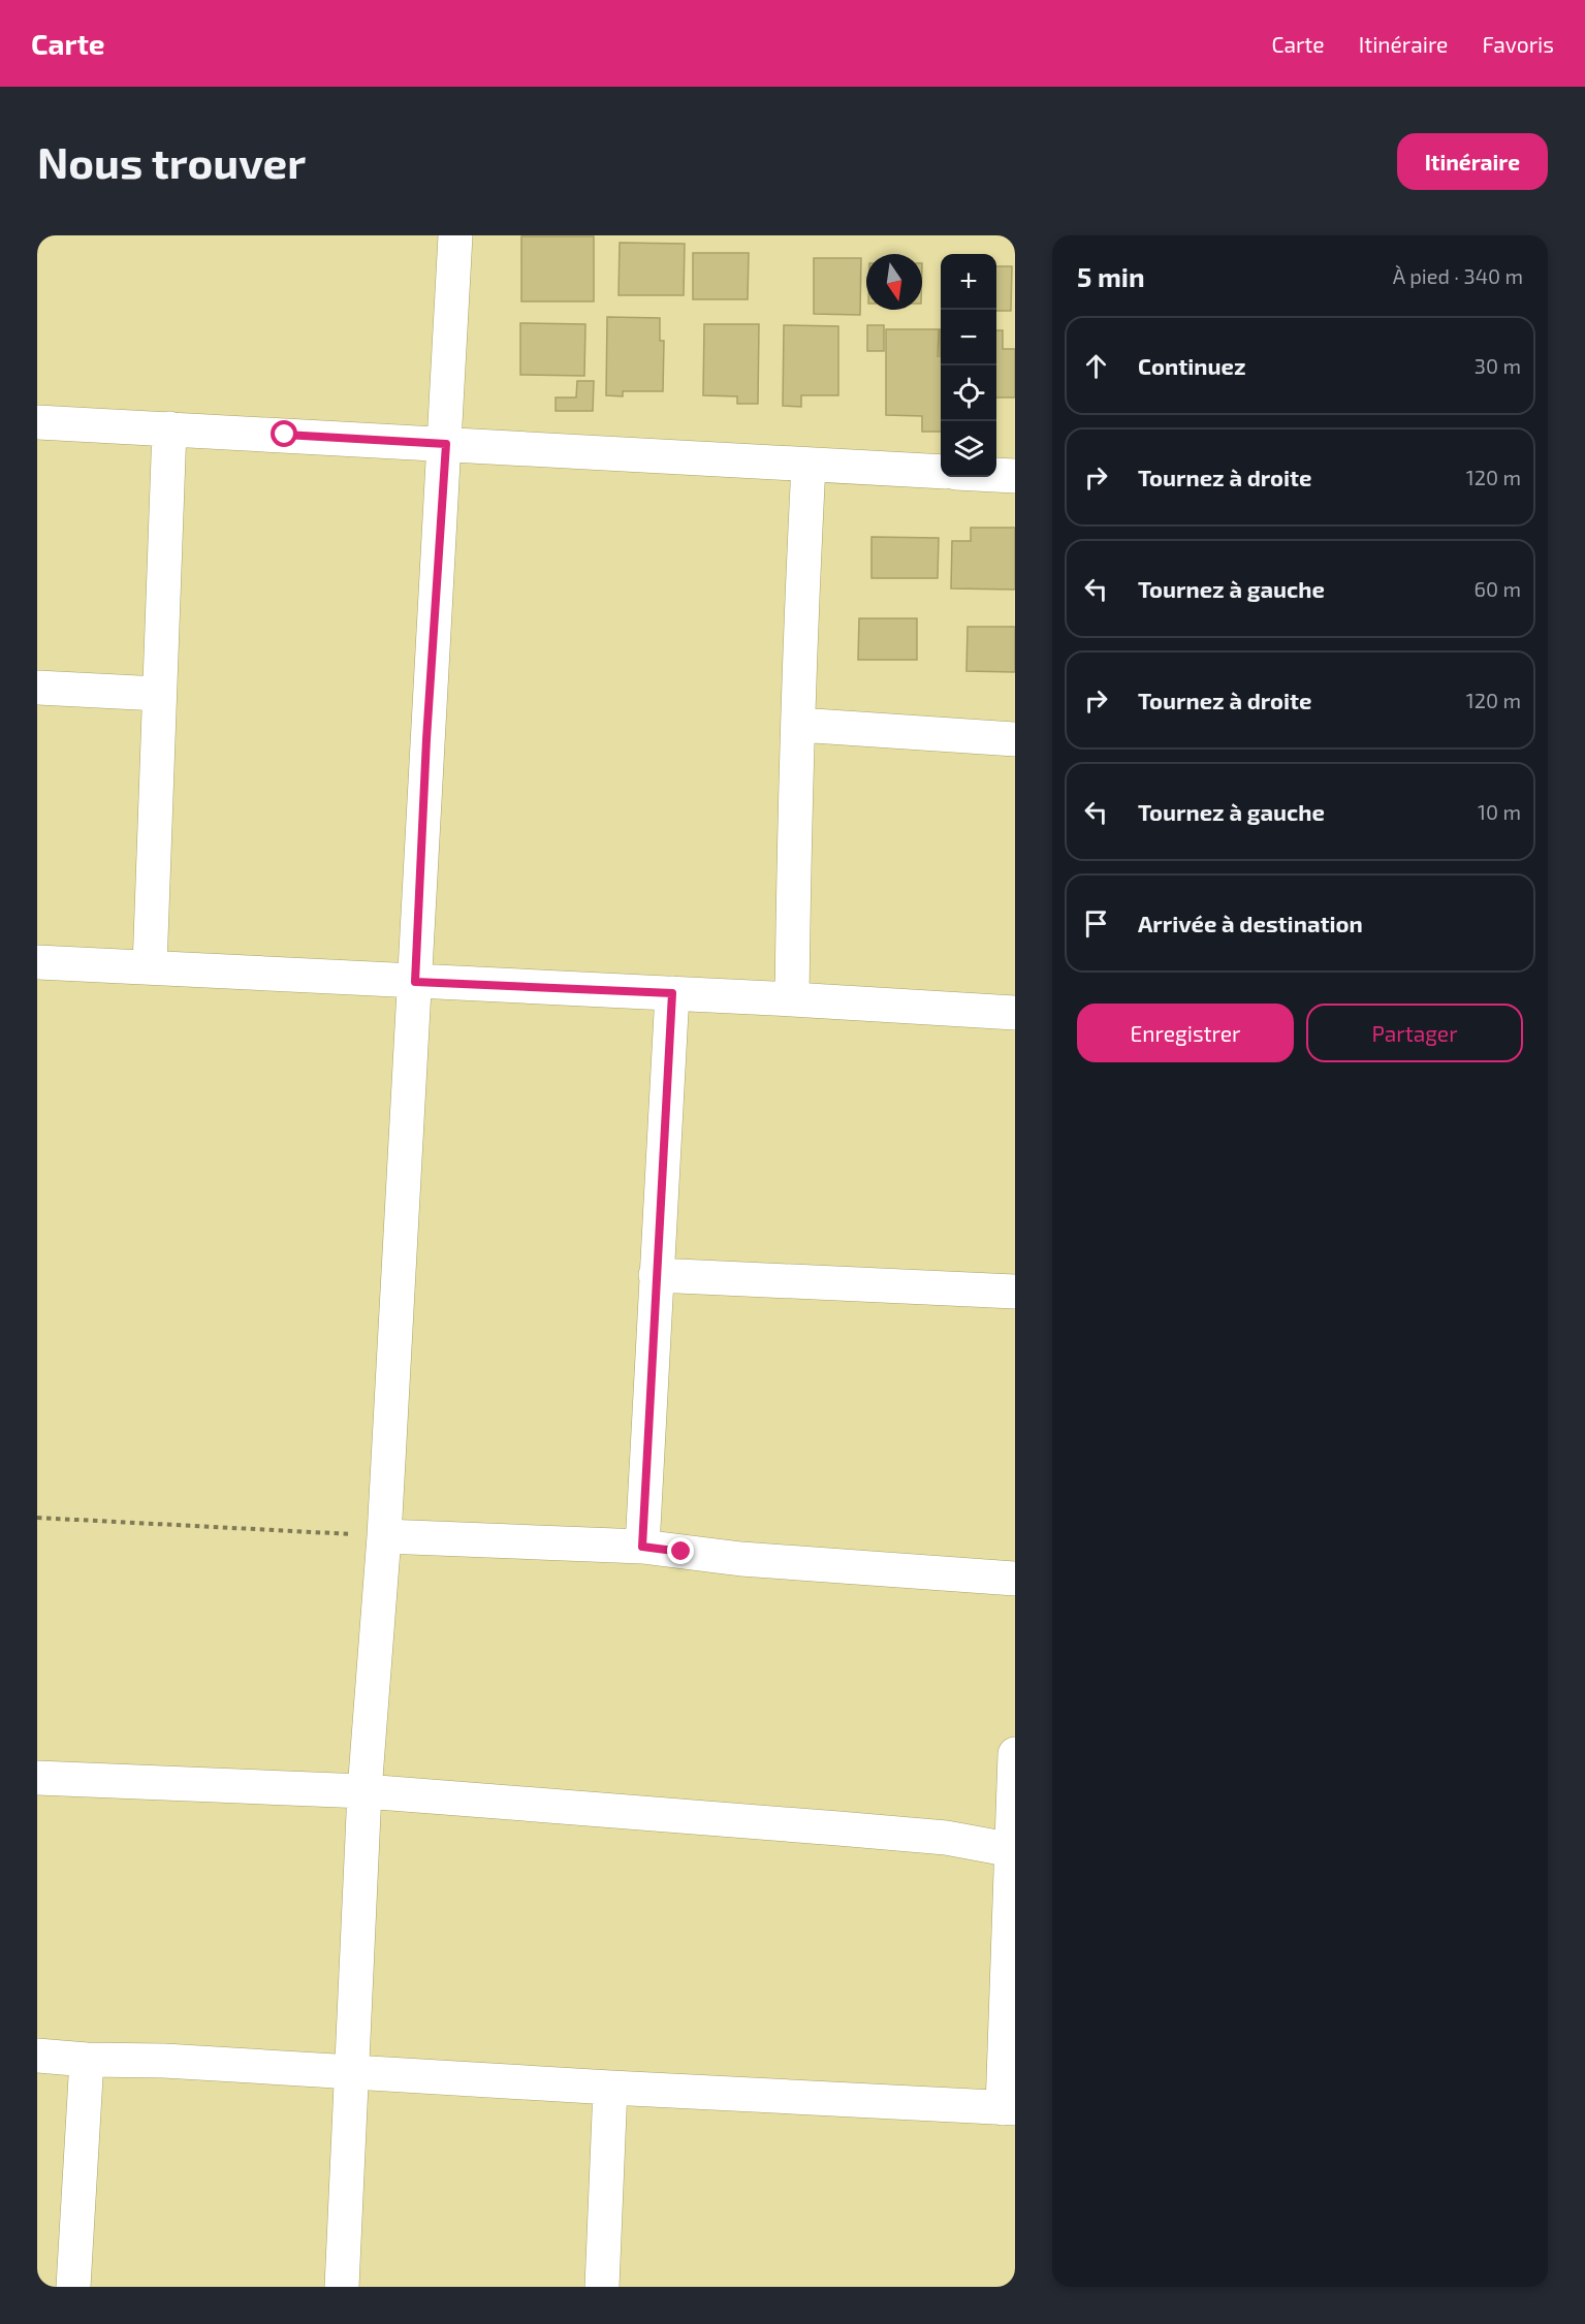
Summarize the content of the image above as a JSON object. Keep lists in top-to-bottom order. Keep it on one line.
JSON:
{"north":"bottom","page":{"header":"Carte","nav":["Carte","Itinéraire","Favoris"],"buttons":["Itinéraire",["Enregistrer","Partager"]],"title":"Nous trouver","heading":["5 min","À pied · 340 m"],"map_buttons":["+","−"],"list":[["Continuez","30 m"],["Tournez à droite","120 m"],["Tournez à gauche","60 m"],["Tournez à droite","120 m"],["Tournez à gauche","10 m"],"Arrivée à destination"]}}
